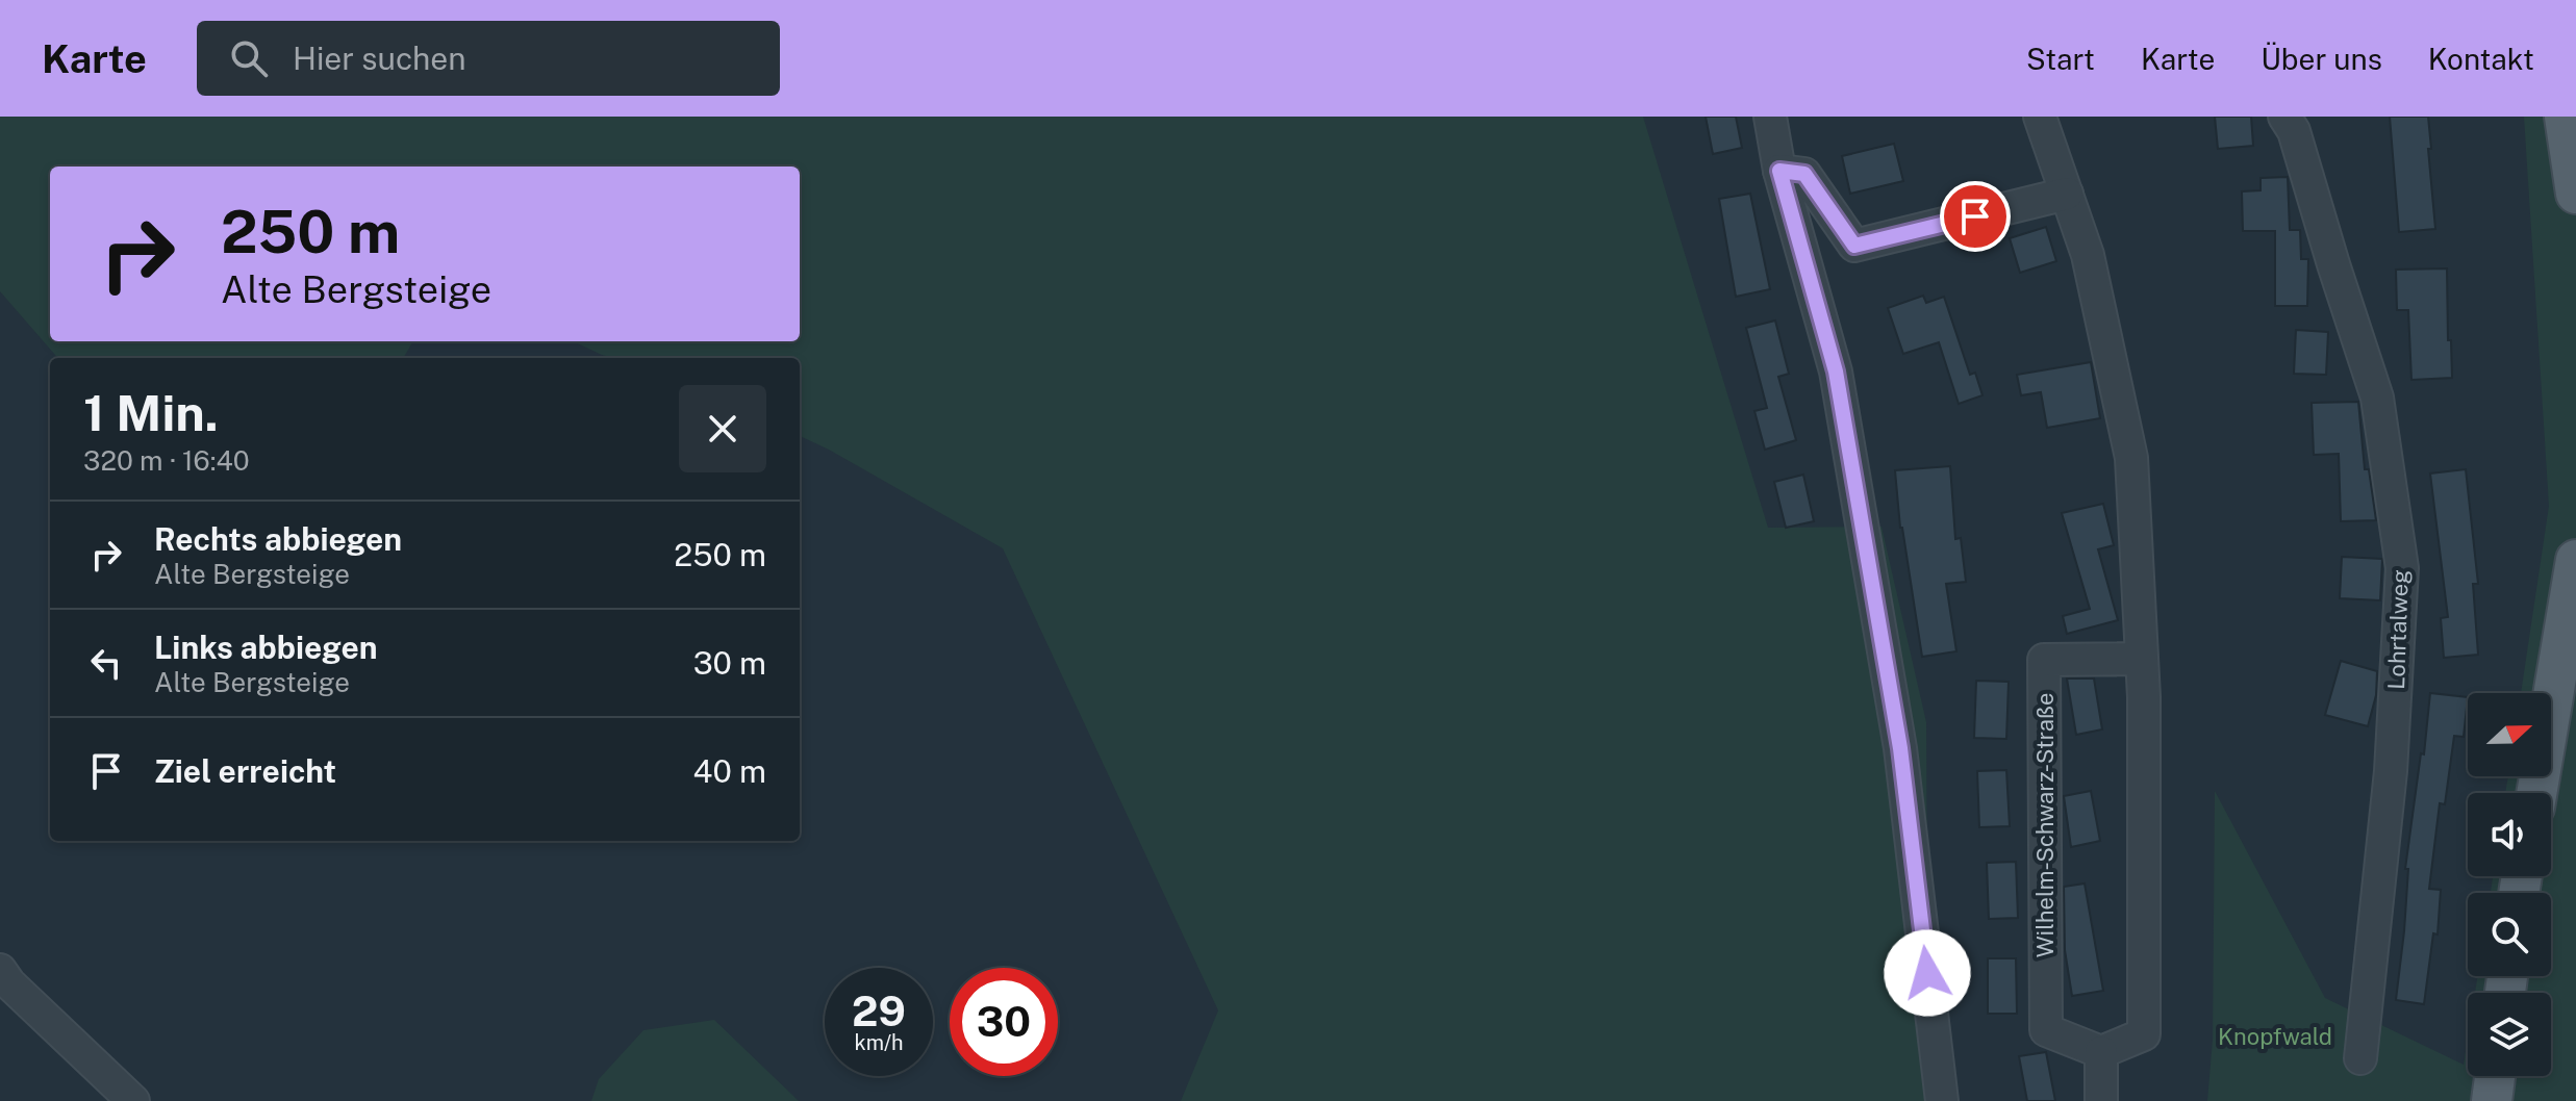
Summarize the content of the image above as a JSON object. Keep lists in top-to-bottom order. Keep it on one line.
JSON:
{"streets":{"street":["Lohrtalweg","Wilhelm-Schwarz-Straße"]},"parks":["Knopfwald"],"north":"right","page":{"header":"Karte","search":"Hier suchen","nav":["Start","Karte","Über uns","Kontakt"],"turn":["250 m","Alte Bergsteige"],"heading":["1 Min.","320 m · 16:40"],"list":[{"name":"Rechts abbiegen","note":"Alte Bergsteige","value":"250 m"},{"name":"Links abbiegen","note":"Alte Bergsteige","value":"30 m"},{"name":"Ziel erreicht","value":"40 m"}],"speed":"29 km/h","limit":"30"}}
